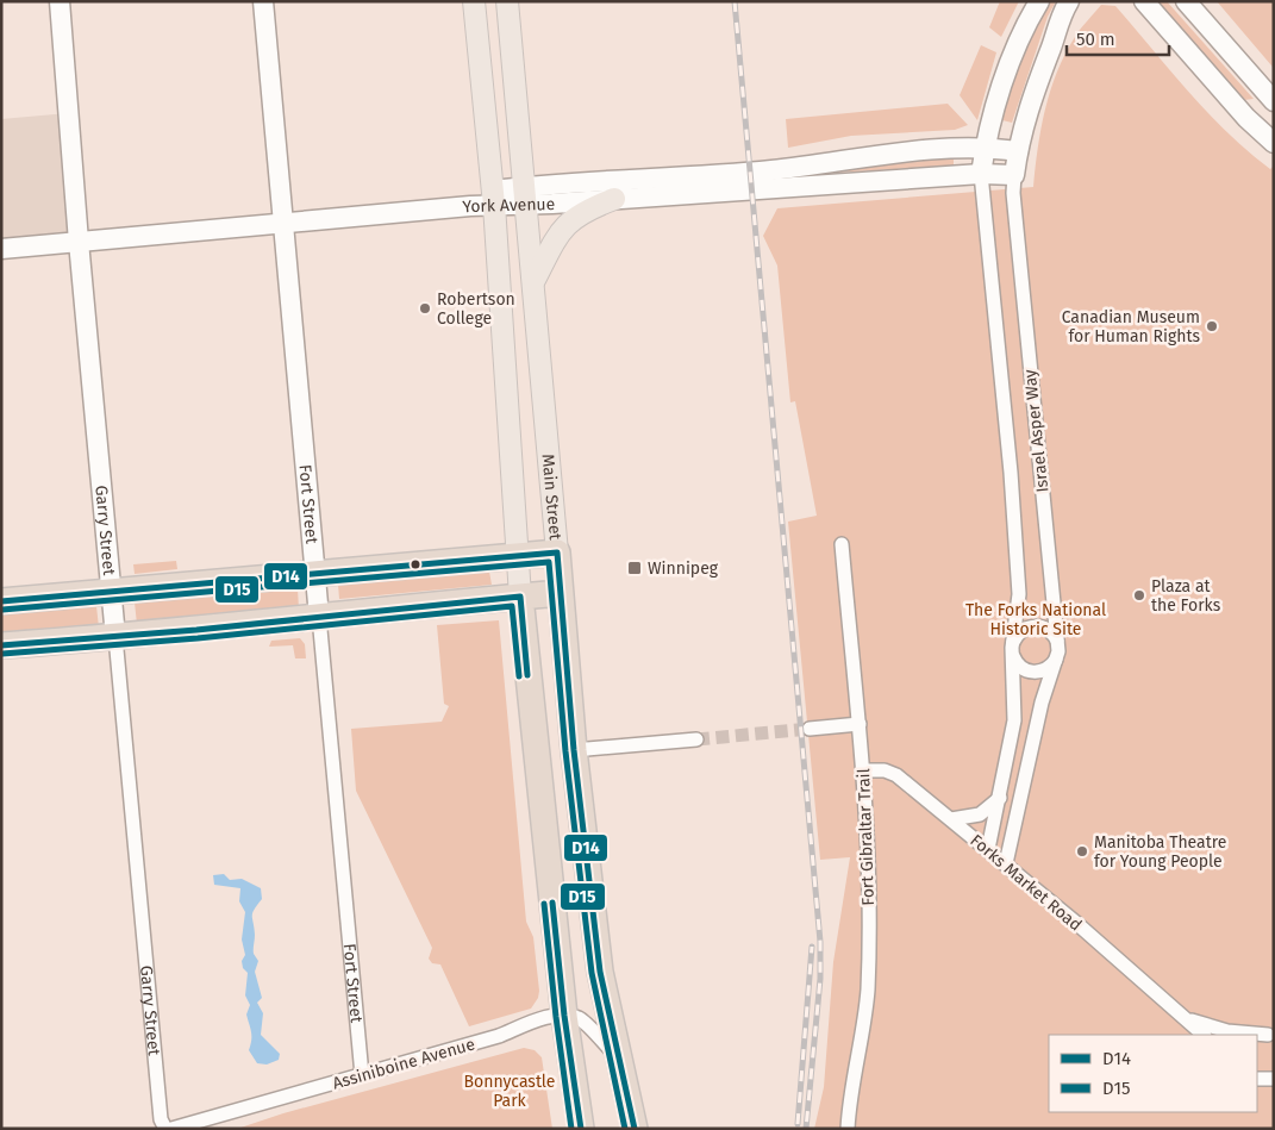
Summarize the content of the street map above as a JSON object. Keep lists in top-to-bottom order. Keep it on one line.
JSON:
{"streets":{"highway":["Main Street"],"main road":["York Avenue","Israel Asper Way","Fort Street","Garry Street"],"street":["Fort Gibraltar Trail","Forks Market Road","Assiniboine Avenue"]},"crossings":[["York Avenue","Israel Asper Way"],["York Avenue","Main Street"],["York Avenue","Fort Street"],["York Avenue","Garry Street"],["Israel Asper Way","Forks Market Road"],["Fort Street","Assiniboine Avenue"],["Fort Gibraltar Trail","Forks Market Road"]],"parks":["The Forks National Historic Site","Bonnycastle Park"],"places":{"other":["Robertson College","Canadian Museum for Human Rights","Plaza at the Forks","Manitoba Theatre for Young People"],"transit":["Winnipeg"]},"lines":["transit line D14","transit line D15"],"legend":["D14","D15"],"scale_bar":"50 m"}
